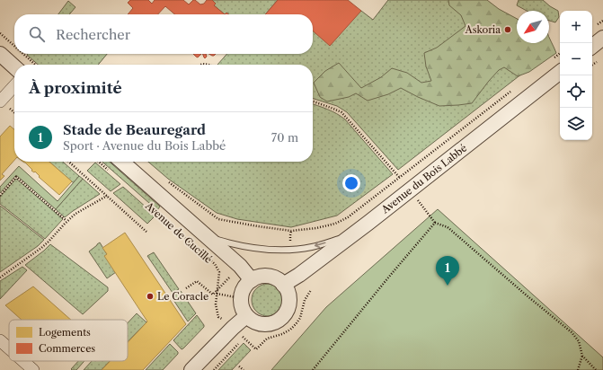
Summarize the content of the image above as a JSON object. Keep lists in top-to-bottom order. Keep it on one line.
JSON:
{"streets":{"street":["Avenue du Bois Labbé","Avenue de Cucillé"]},"crossings":[["Avenue du Bois Labbé","Avenue de Cucillé"]],"places":["Askoria","Le Coracle"],"legend":["Logements","Commerces"],"north":"bottom left","page":{"map_buttons":["+","−"],"search":"Rechercher","heading":"À proximité","list":[{"mark":"1","name":"Stade de Beauregard","note":"Sport · Avenue du Bois Labbé","value":"70 m"}],"pins":"1"}}
